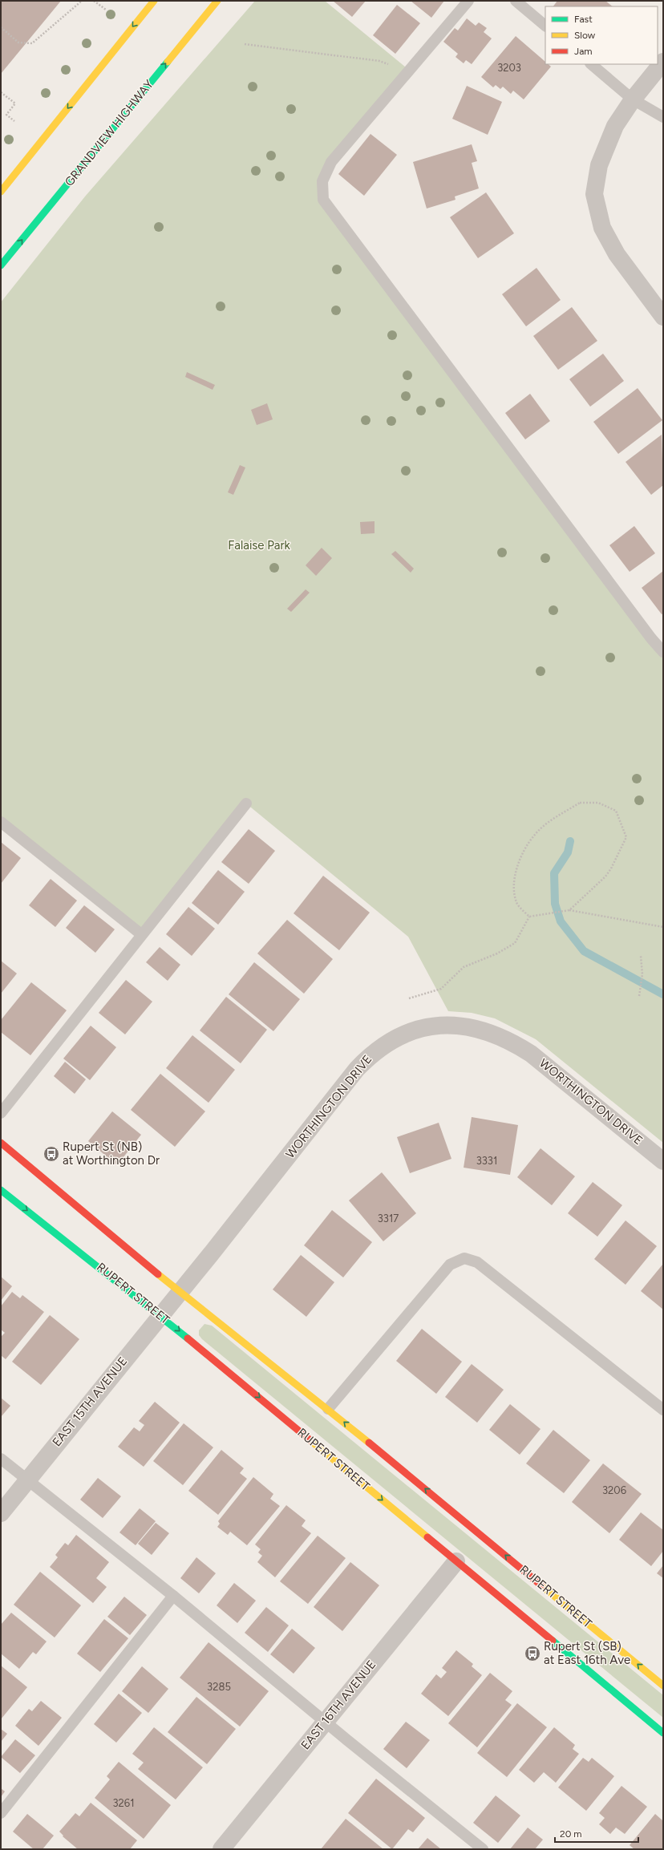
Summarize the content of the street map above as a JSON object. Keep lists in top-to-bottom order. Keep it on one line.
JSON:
{"streets":{"street":["GRANDVIEW HIGHWAY","WORTHINGTON DRIVE","RUPERT STREET","EAST 15TH AVENUE","EAST 16TH AVENUE"]},"crossings":[["WORTHINGTON DRIVE","RUPERT STREET"],["WORTHINGTON DRIVE","EAST 15TH AVENUE"],["RUPERT STREET","EAST 15TH AVENUE"],["RUPERT STREET","EAST 16TH AVENUE"]],"parks":["Falaise Park"],"places":{"bus stop":["Rupert St (NB) at Worthington Dr","Rupert St (SB) at East 16th Ave"]},"house_numbers":["3203","3331","3317","3206","3285","3261"],"legend":["Fast","Slow","Jam"],"scale_bar":"20 m"}
